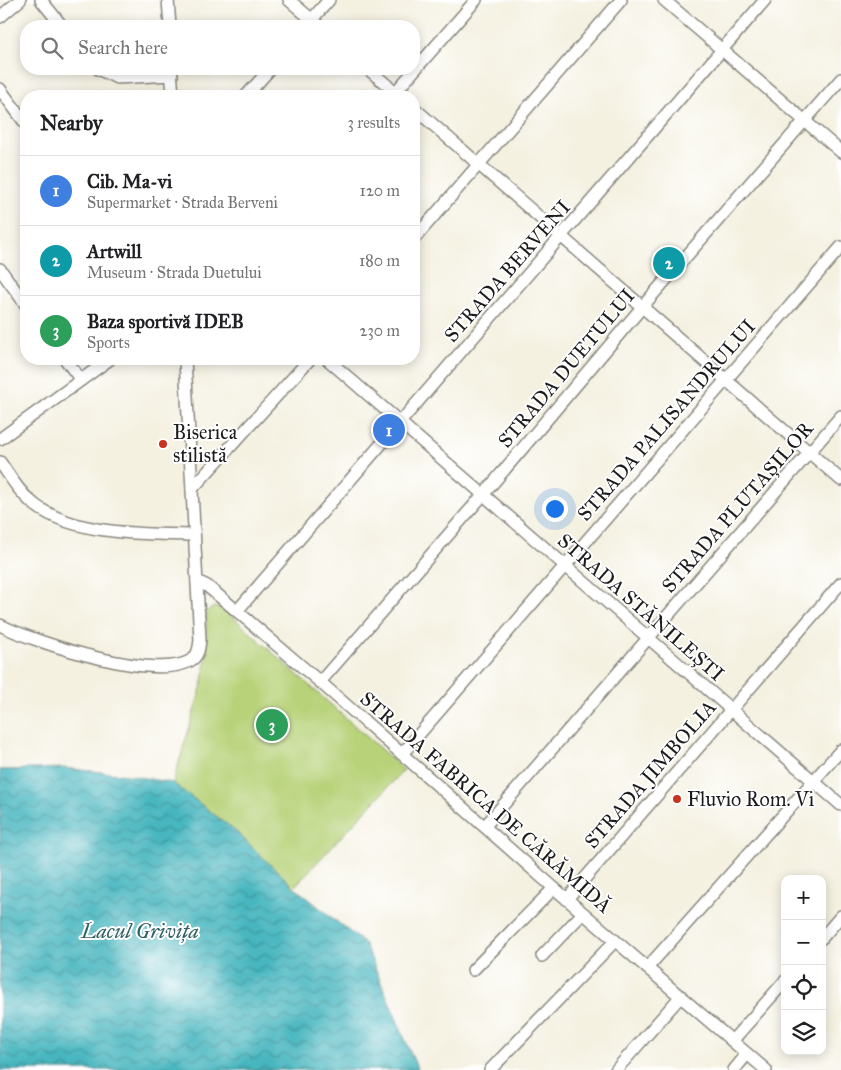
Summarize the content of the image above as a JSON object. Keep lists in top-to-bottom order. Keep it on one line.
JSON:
{"streets":{"street":["STRADA BERVENI","STRADA DUETULUI","STRADA PALISANDRULUI","STRADA PLUTAȘILOR","STRADA STĂNILEȘTI","STRADA JIMBOLIA","STRADA FABRICA DE CĂRĂMIDĂ"]},"crossings":[["STRADA BERVENI","STRADA STĂNILEȘTI"],["STRADA BERVENI","STRADA FABRICA DE CĂRĂMIDĂ"],["STRADA DUETULUI","STRADA STĂNILEȘTI"],["STRADA DUETULUI","STRADA FABRICA DE CĂRĂMIDĂ"],["STRADA PALISANDRULUI","STRADA STĂNILEȘTI"],["STRADA PALISANDRULUI","STRADA FABRICA DE CĂRĂMIDĂ"],["STRADA PLUTAȘILOR","STRADA STĂNILEȘTI"],["STRADA PLUTAȘILOR","STRADA FABRICA DE CĂRĂMIDĂ"],["STRADA STĂNILEȘTI","STRADA JIMBOLIA"],["STRADA JIMBOLIA","STRADA FABRICA DE CĂRĂMIDĂ"]],"water":["Lacul Grivița"],"places":["Biserica stilistă","Fluvio Rom. Vi"],"page":{"search":"Search here","heading":["Nearby","3 results"],"list":[{"mark":"1","name":"Cib. Ma-vi","note":"Supermarket · Strada Berveni","value":"120 m"},{"mark":"2","name":"Artwill","note":"Museum · Strada Duetului","value":"180 m"},{"mark":"3","name":"Baza sportivă IDEB","note":"Sports","value":"230 m"}],"pins":["2","1","3"],"map_buttons":["+","−"]}}
